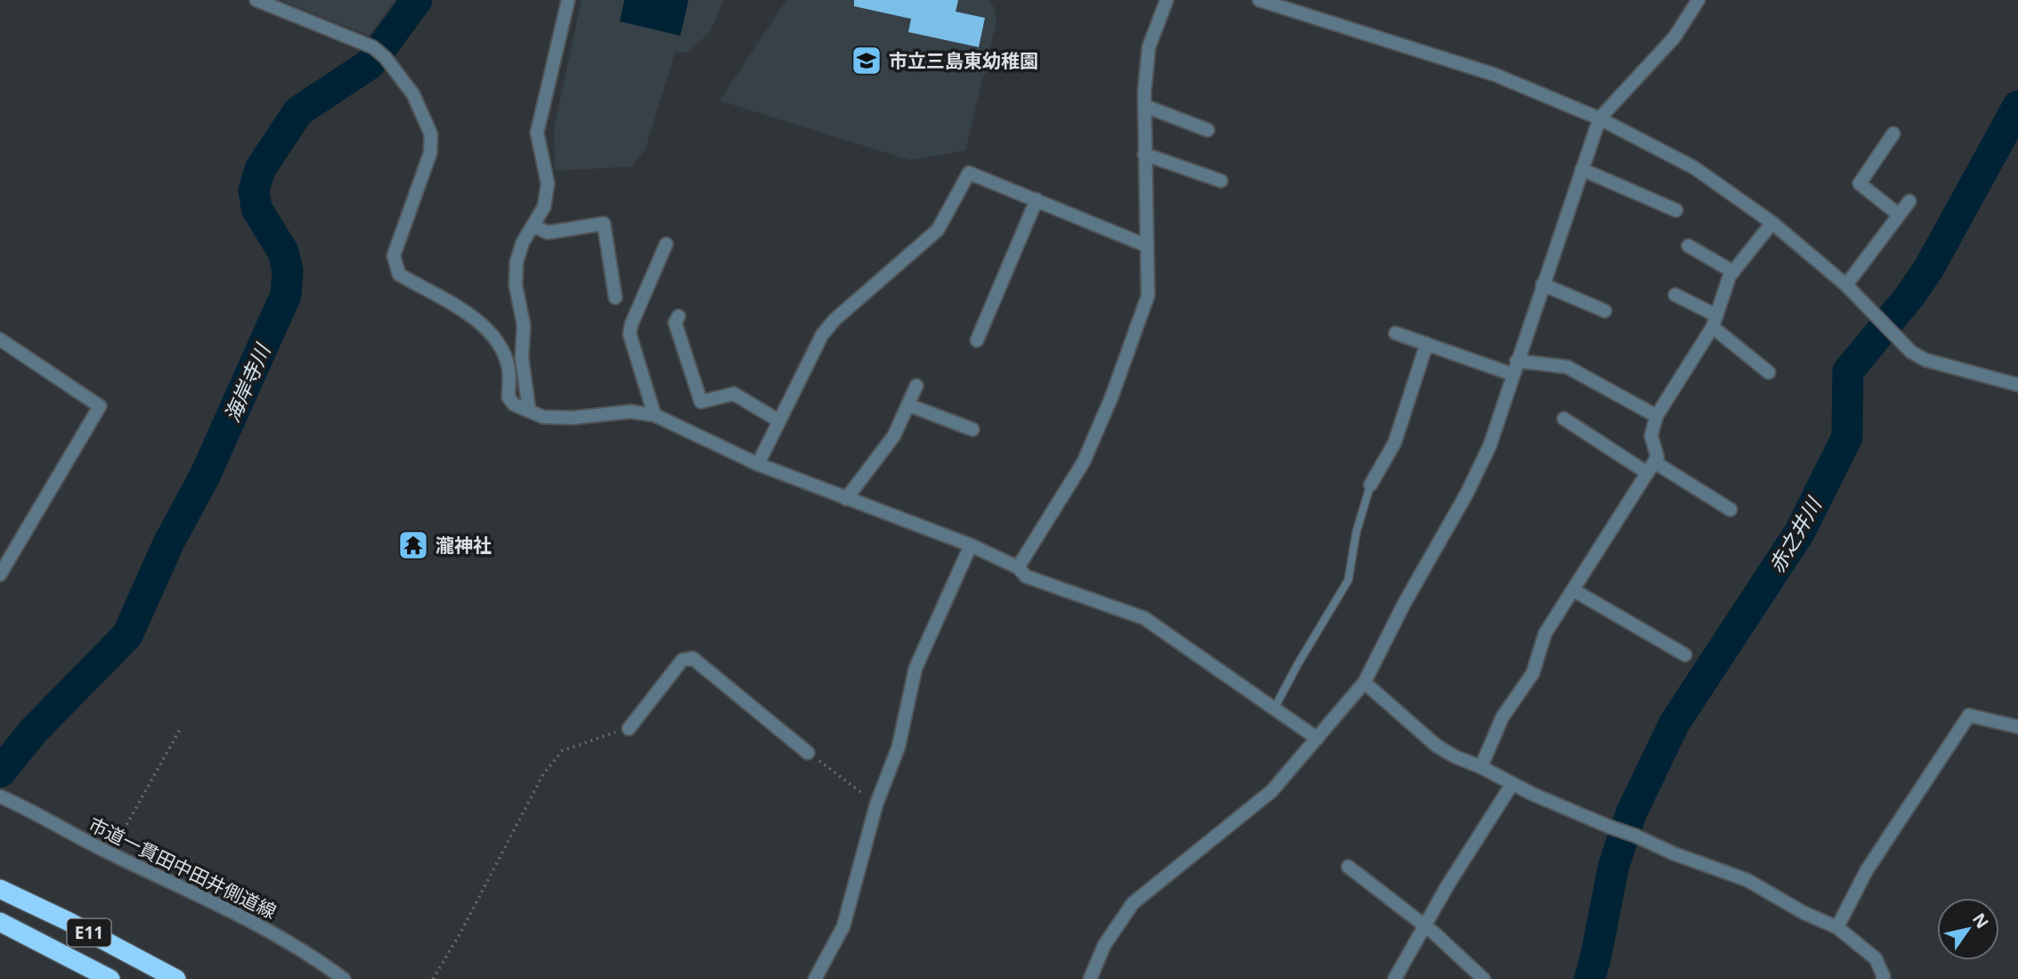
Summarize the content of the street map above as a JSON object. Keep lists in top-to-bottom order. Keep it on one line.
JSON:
{"streets":{"highway":["E11"],"street":["市道一貫田中田井側道線"]},"water":["海岸寺川","赤之井川"],"places":{"school or university":["市立三島東幼稚園"],"temple":["瀧神社"]},"north":"top right"}
